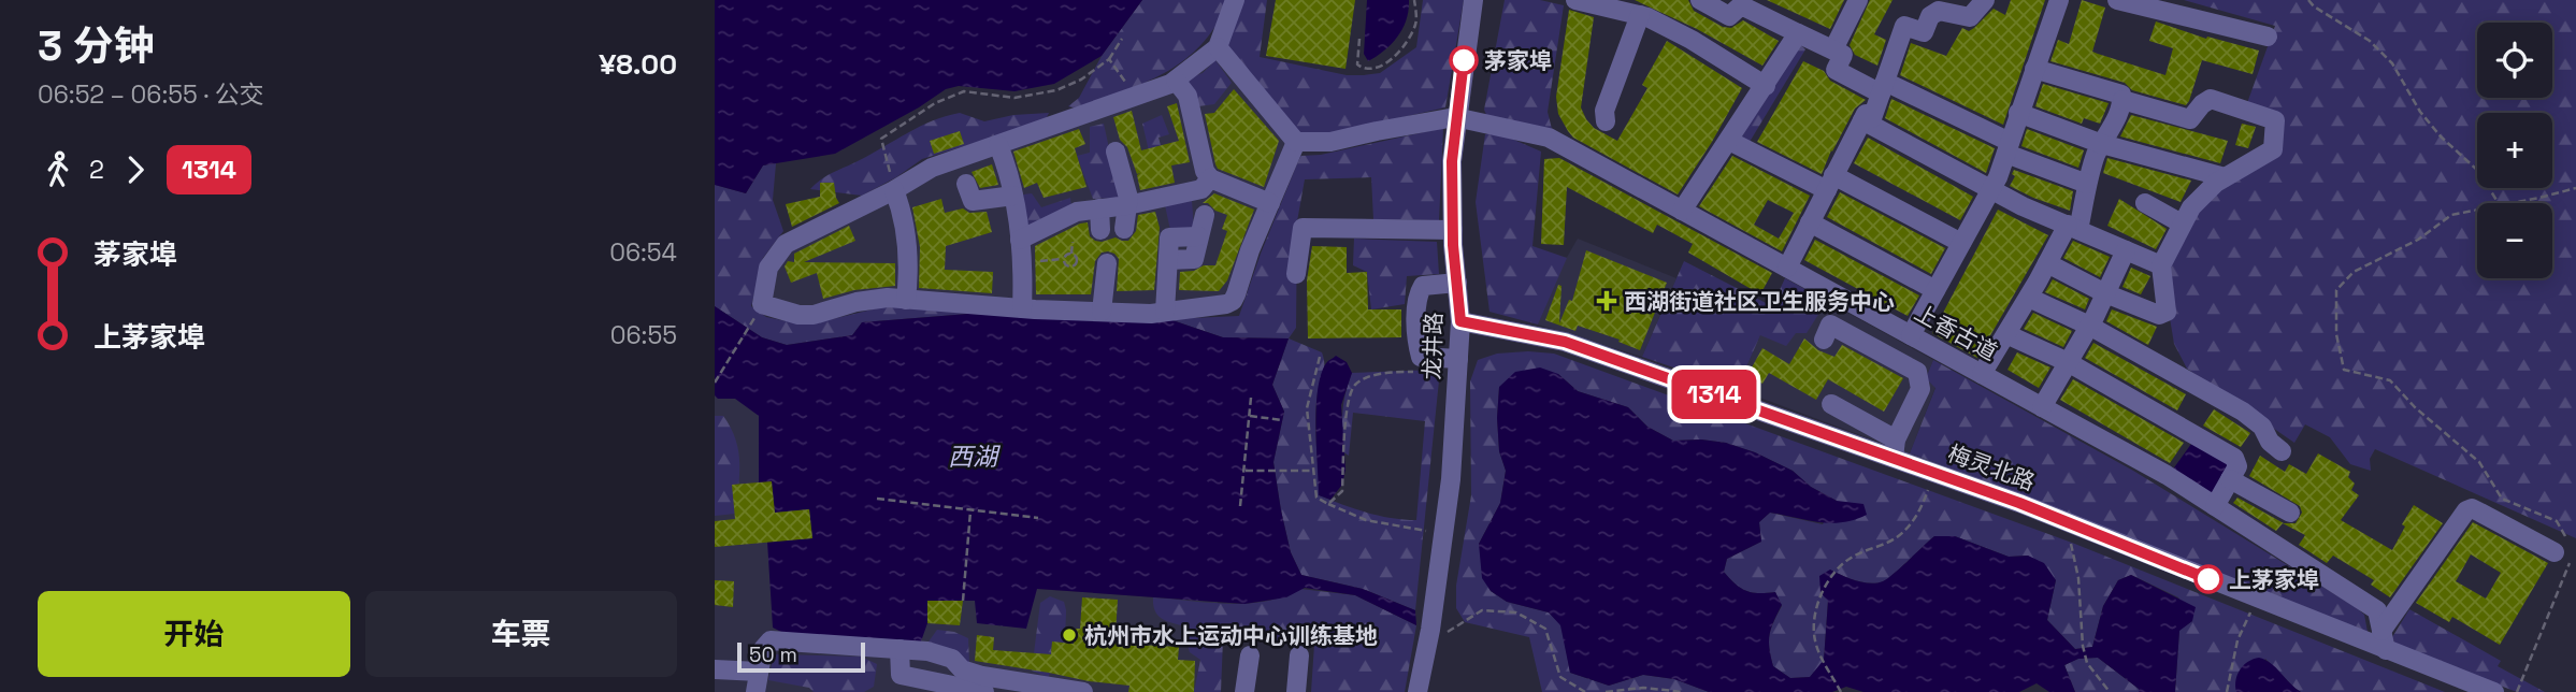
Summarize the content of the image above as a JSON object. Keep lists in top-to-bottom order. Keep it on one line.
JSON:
{"streets":{"street":["上香古道","龙井路","梅灵北路"]},"crossings":[["上香古道","龙井路"],["上香古道","梅灵北路"],["龙井路","梅灵北路"]],"water":["西湖"],"places":{"other":["茅家埠","上茅家埠","杭州市水上运动中心训练基地"],"health":["西湖街道社区卫生服务中心"]},"lines":["bus line 1314"],"scale_bar":"50 m","page":{"heading":["3 分钟","06:52 – 06:55 · 公交","¥8.00"],"on_map":"1314","map_buttons":["+","−"],"legs":["2","1314"],"list":[{"name":"茅家埠","value":"06:54"},{"name":"上茅家埠","value":"06:55"}],"buttons":["开始","车票"],"scale":"50 m"}}
